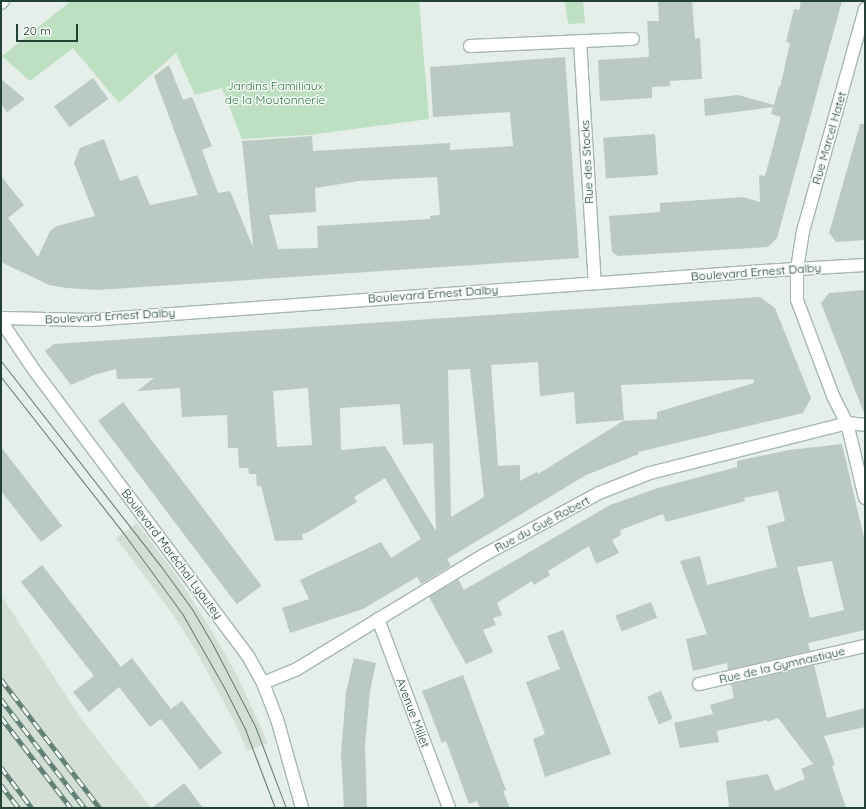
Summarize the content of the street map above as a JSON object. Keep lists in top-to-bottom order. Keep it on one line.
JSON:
{"streets":{"street":["Rue Marcel Hatet","Rue des Stocks","Boulevard Ernest Dalby","Rue du Gué Robert","Boulevard Maréchal Lyautey","Rue de la Gymnastique","Avenue Millet"]},"crossings":[["Rue Marcel Hatet","Boulevard Ernest Dalby"],["Rue Marcel Hatet","Rue du Gué Robert"],["Rue des Stocks","Boulevard Ernest Dalby"],["Rue du Gué Robert","Boulevard Maréchal Lyautey"],["Rue du Gué Robert","Avenue Millet"]],"parks":["Jardins Familiaux de la Moutonnerie"],"scale_bar":"20 m"}
